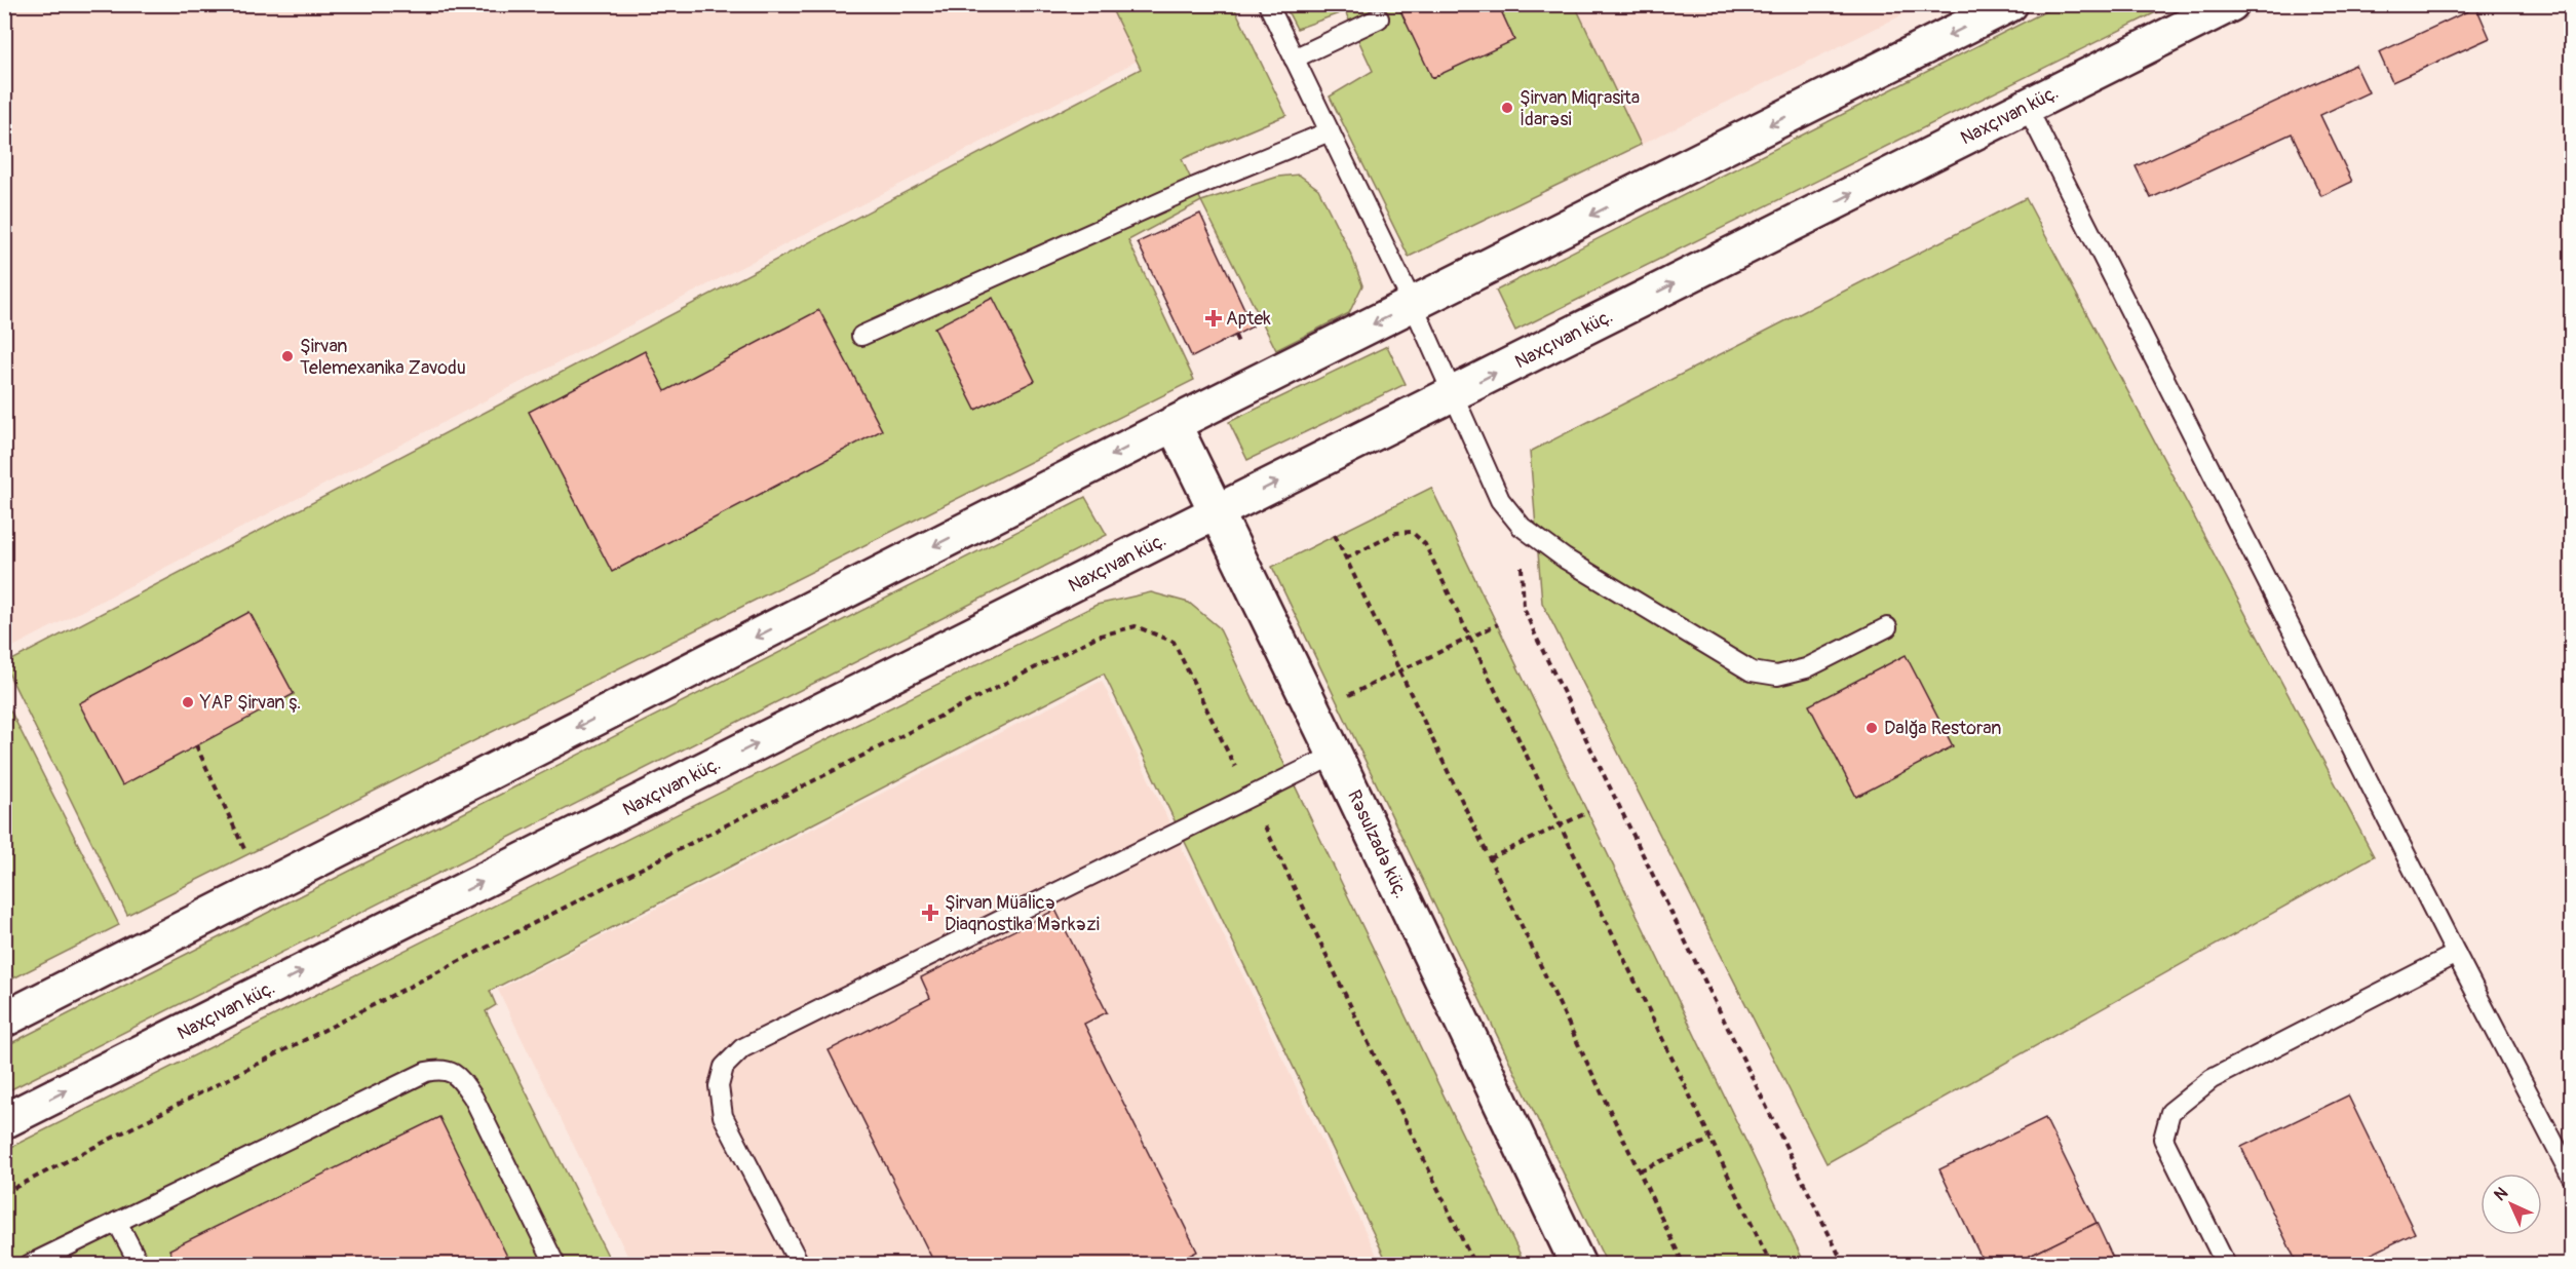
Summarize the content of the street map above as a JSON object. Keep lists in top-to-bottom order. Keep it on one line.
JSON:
{"streets":{"main road":["Naxçıvan küç.","Rəsulzadə küç."]},"crossings":[["Naxçıvan küç.","Rəsulzadə küç."]],"places":{"other":["Şirvan Miqrasita İdarəsi","Şirvan Telemexanika Zavodu","YAP Şirvan ş.","Dalğa Restoran"],"health":["Aptek","Şirvan Müalicə Diaqnostika Mərkəzi"]},"north":"top left"}
